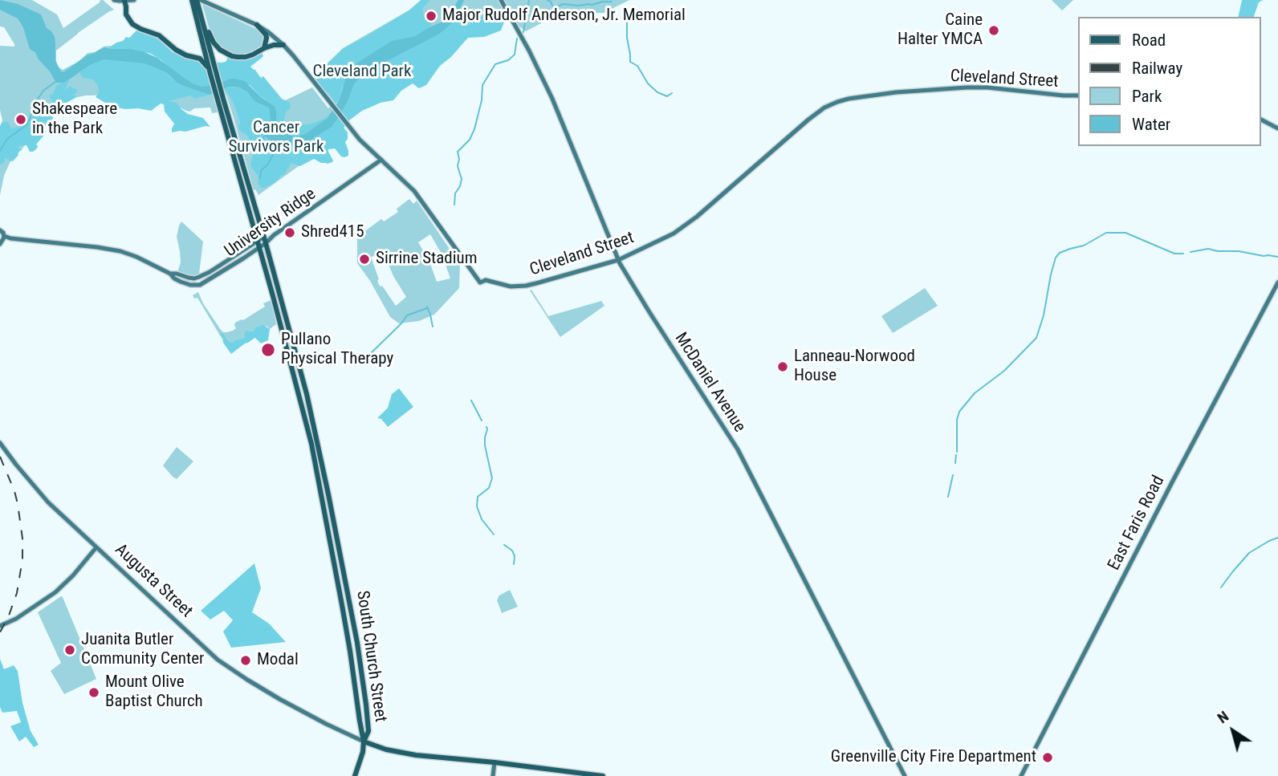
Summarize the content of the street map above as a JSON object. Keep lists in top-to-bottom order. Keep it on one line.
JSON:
{"streets":{"main road":["Augusta Street","South Church Street"],"street":["Cleveland Street","University Ridge","McDaniel Avenue","East Faris Road"]},"crossings":[["Cleveland Street","University Ridge"],["Cleveland Street","McDaniel Avenue"],["Cleveland Street","South Church Street"],["University Ridge","South Church Street"],["Augusta Street","South Church Street"]],"parks":["Cleveland Park","Cancer Survivors Park"],"places":["Major Rudolf Anderson, Jr. Memorial","Caine Halter YMCA","Shakespeare in the Park","Shred415","Sirrine Stadium","Pullano Physical Therapy","Lanneau-Norwood House","Juanita Butler Community Center","Modal","Mount Olive Baptist Church","Greenville City Fire Department"],"legend":["Road","Railway","Park","Water"],"north":"top left"}
